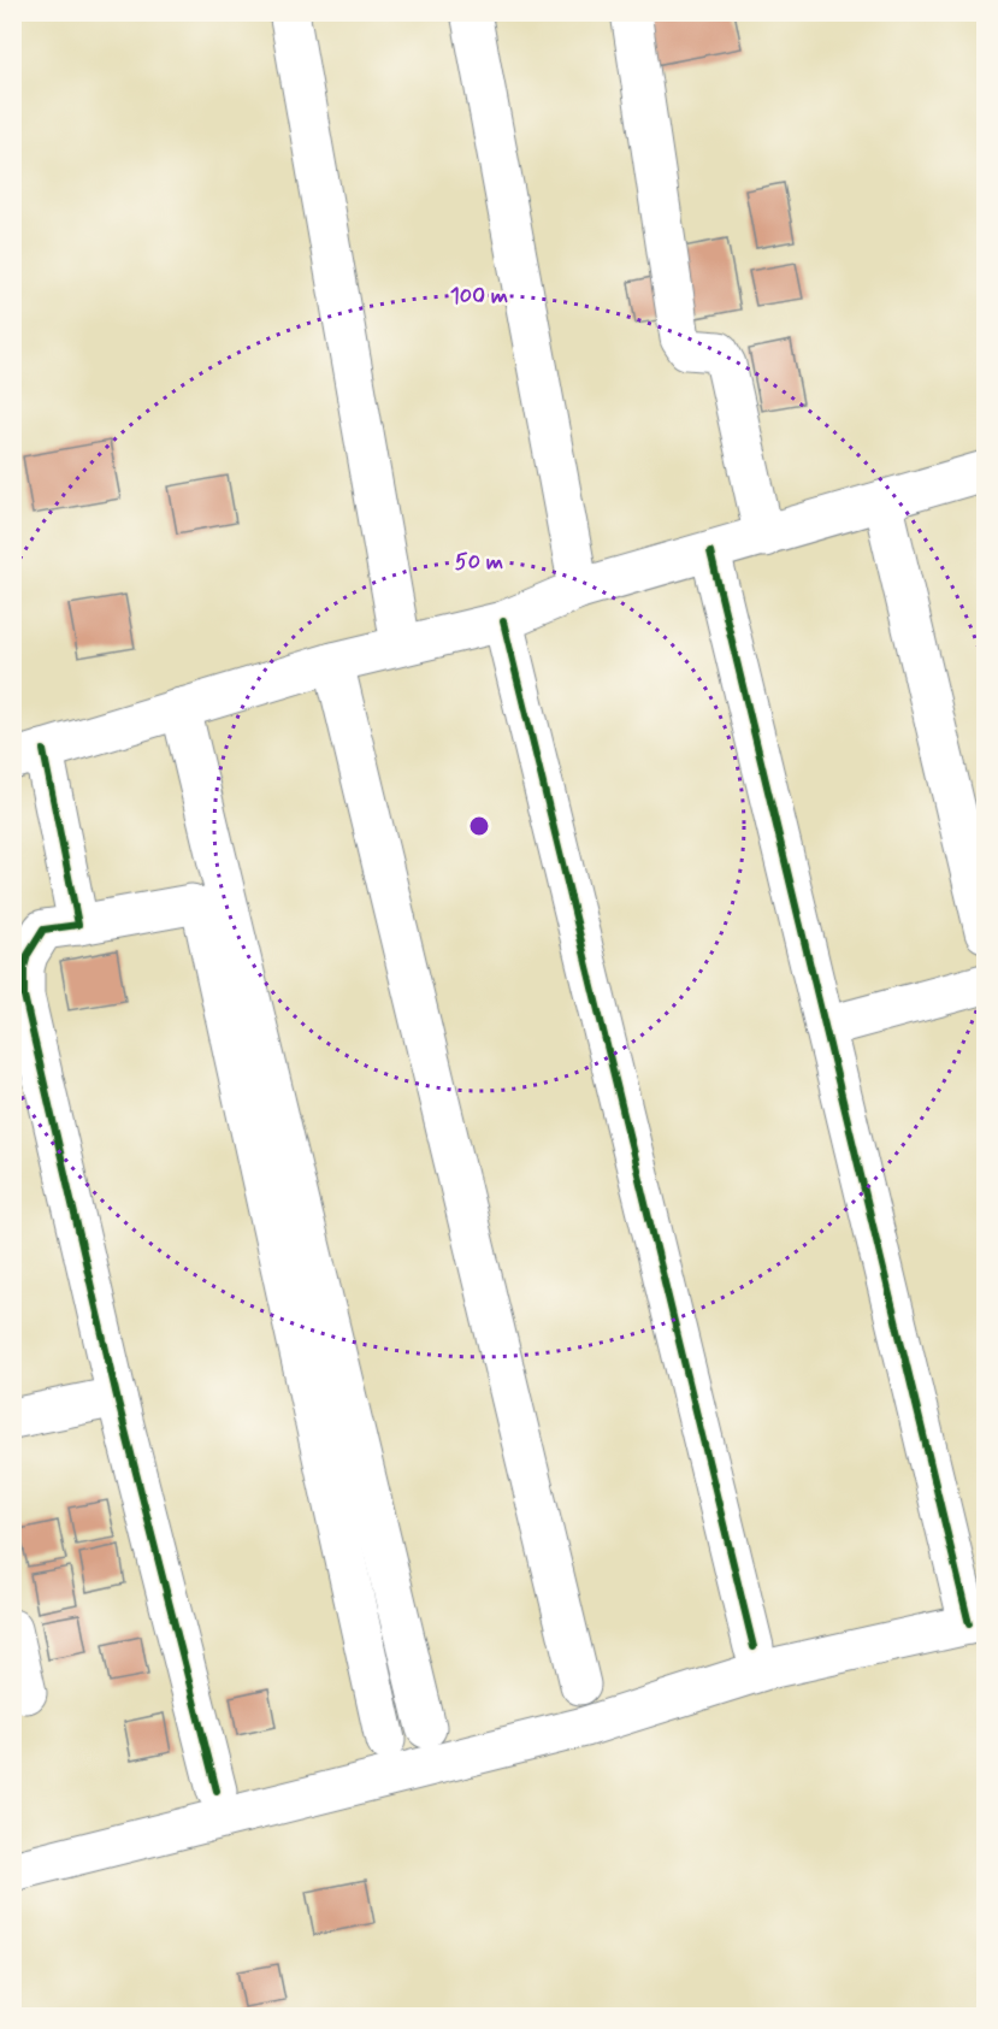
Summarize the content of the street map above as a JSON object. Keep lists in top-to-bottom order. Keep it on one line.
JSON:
{"rings":["100 m","50 m"]}
